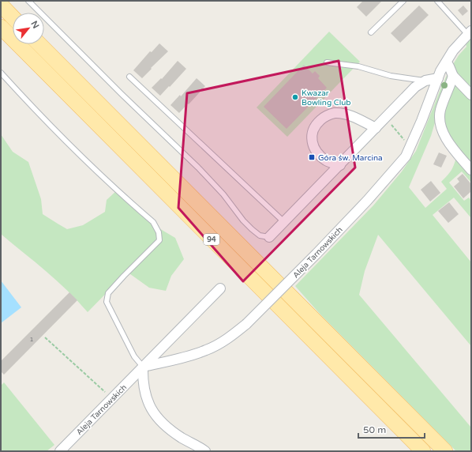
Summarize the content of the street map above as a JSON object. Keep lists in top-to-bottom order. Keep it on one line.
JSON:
{"streets":{"main road":["94"],"street":["Aleja Tarnowskich"]},"places":{"other":["Kwazar Bowling Club"],"transit":["Góra św. Marcina"]},"house_numbers":["1"],"scale_bar":"50 m","north":"top right"}
